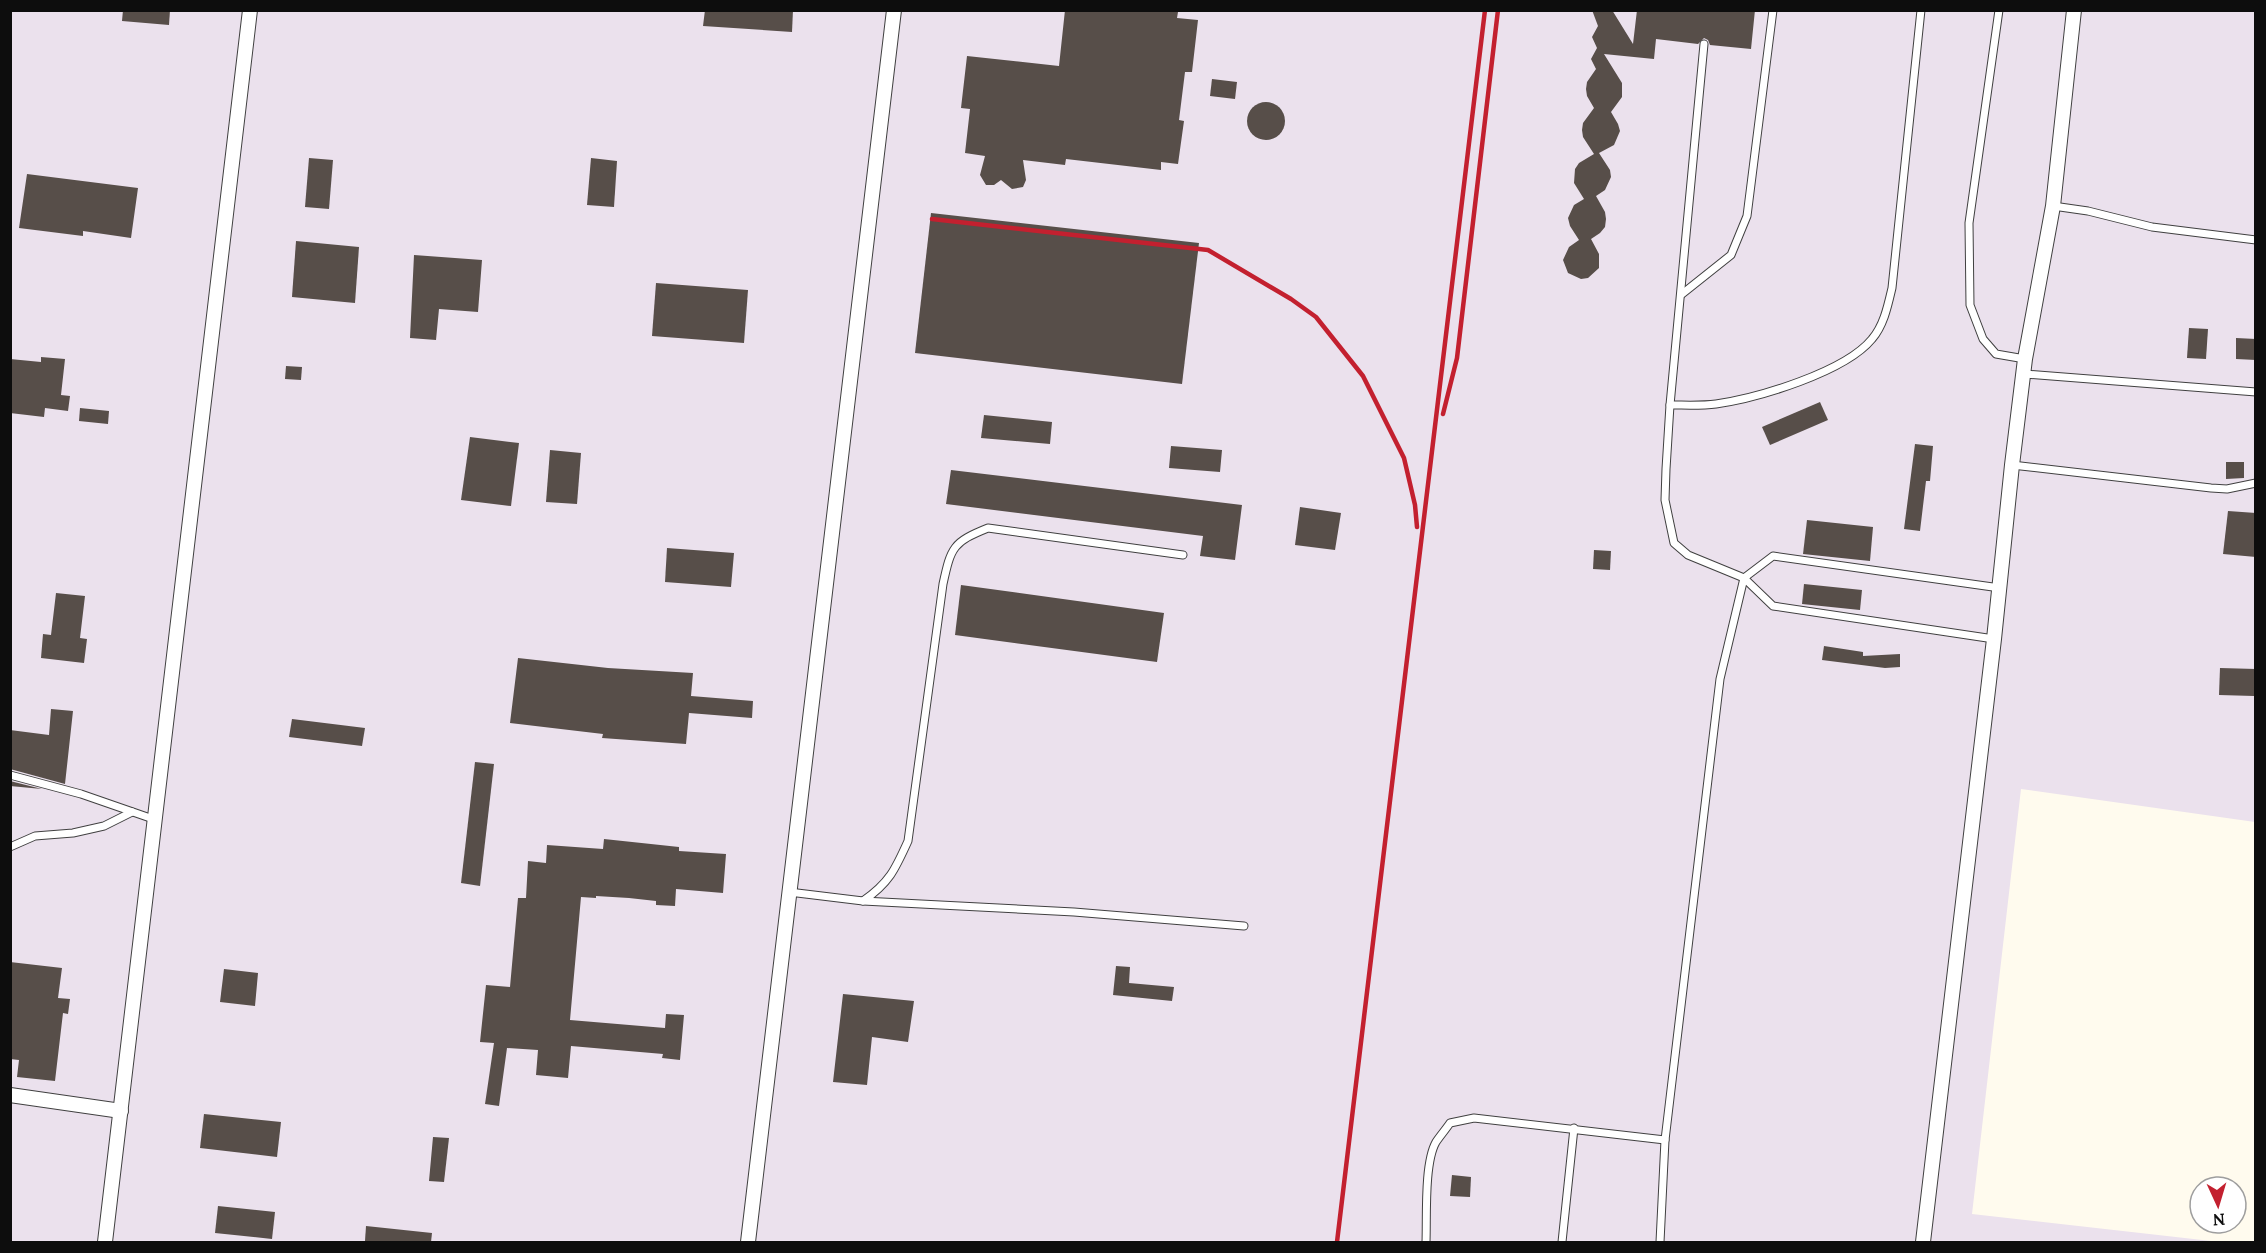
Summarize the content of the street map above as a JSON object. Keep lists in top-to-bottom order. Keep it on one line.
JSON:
{"north":"bottom"}
